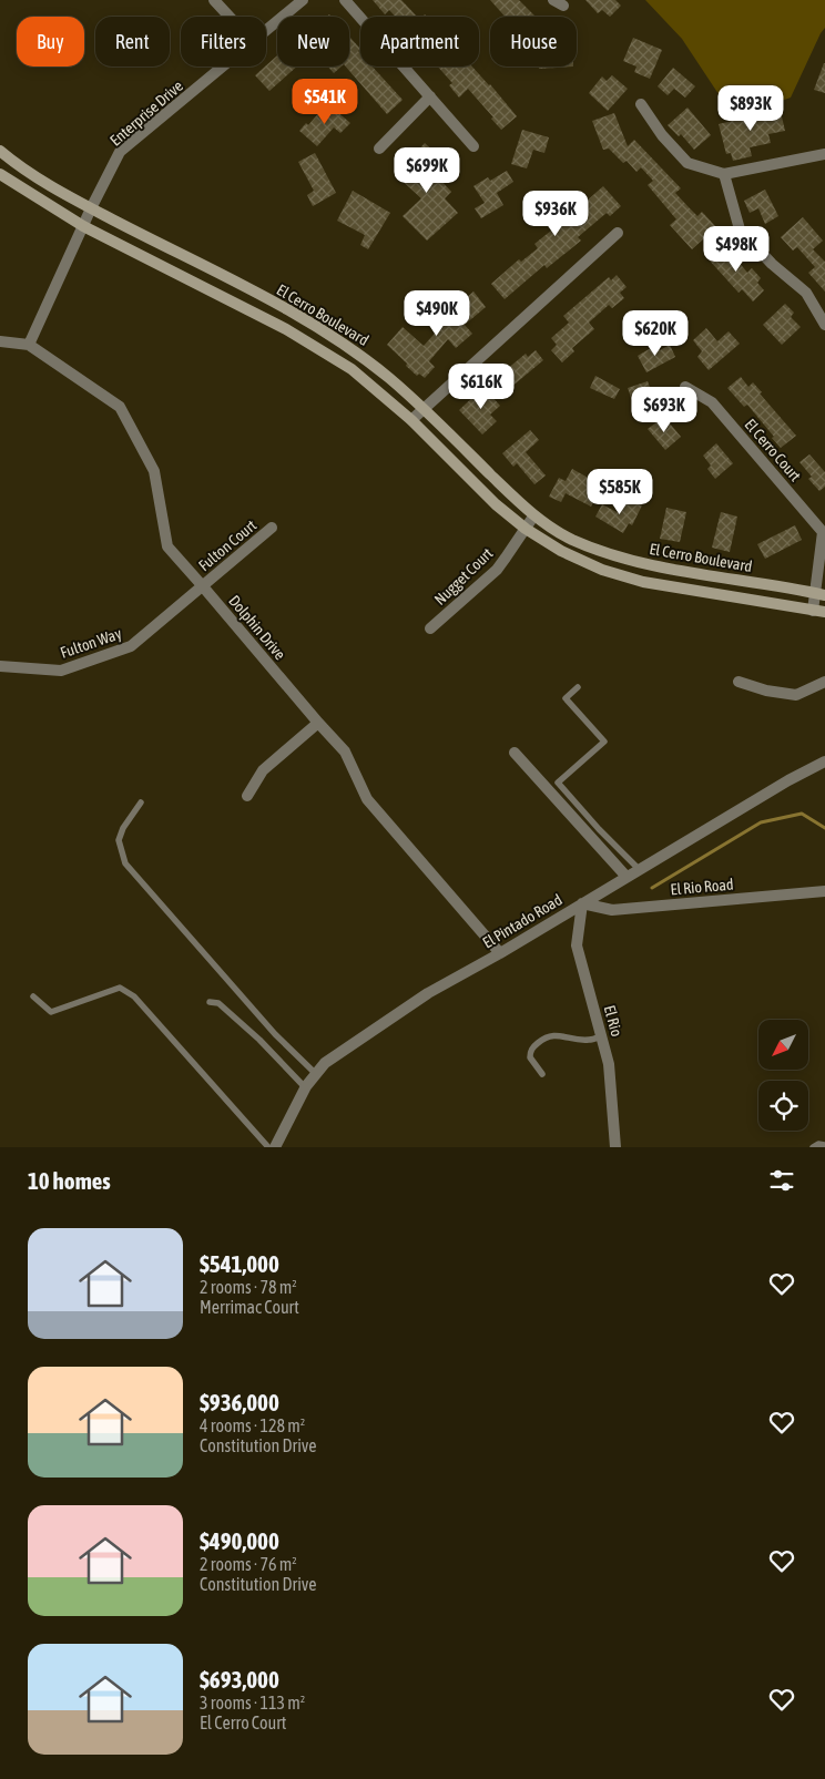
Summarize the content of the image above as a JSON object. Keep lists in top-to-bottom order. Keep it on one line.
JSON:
{"streets":{"street":["Enterprise Drive","El Cerro Boulevard","El Cerro Court","Fulton Court","Nugget Court","Dolphin Drive","Fulton Way","El Rio Road","El Pintado Road","El Rio"]},"crossings":[["Enterprise Drive","El Cerro Boulevard"],["Enterprise Drive","Dolphin Drive"],["El Cerro Boulevard","El Cerro Court"],["El Cerro Boulevard","Nugget Court"],["Fulton Court","Dolphin Drive"],["Fulton Court","Fulton Way"],["Dolphin Drive","Fulton Way"],["Dolphin Drive","El Pintado Road"],["El Rio Road","El Pintado Road"],["El Rio Road","El Rio"],["El Pintado Road","El Rio"]],"north":"bottom left","page":{"chip":["Buy","Rent","Filters","New","Apartment","House"],"price":["$541K","$893K","$699K","$936K","$498K","$490K","$620K","$616K","$693K","$585K"],"heading":"10 homes","list":[{"name":"$541,000","note":"2 rooms · 78 m² · Merrimac Court"},{"name":"$936,000","note":"4 rooms · 128 m² · Constitution Drive"},{"name":"$490,000","note":"2 rooms · 76 m² · Constitution Drive"},{"name":"$693,000","note":"3 rooms · 113 m² · El Cerro Court"}]}}
